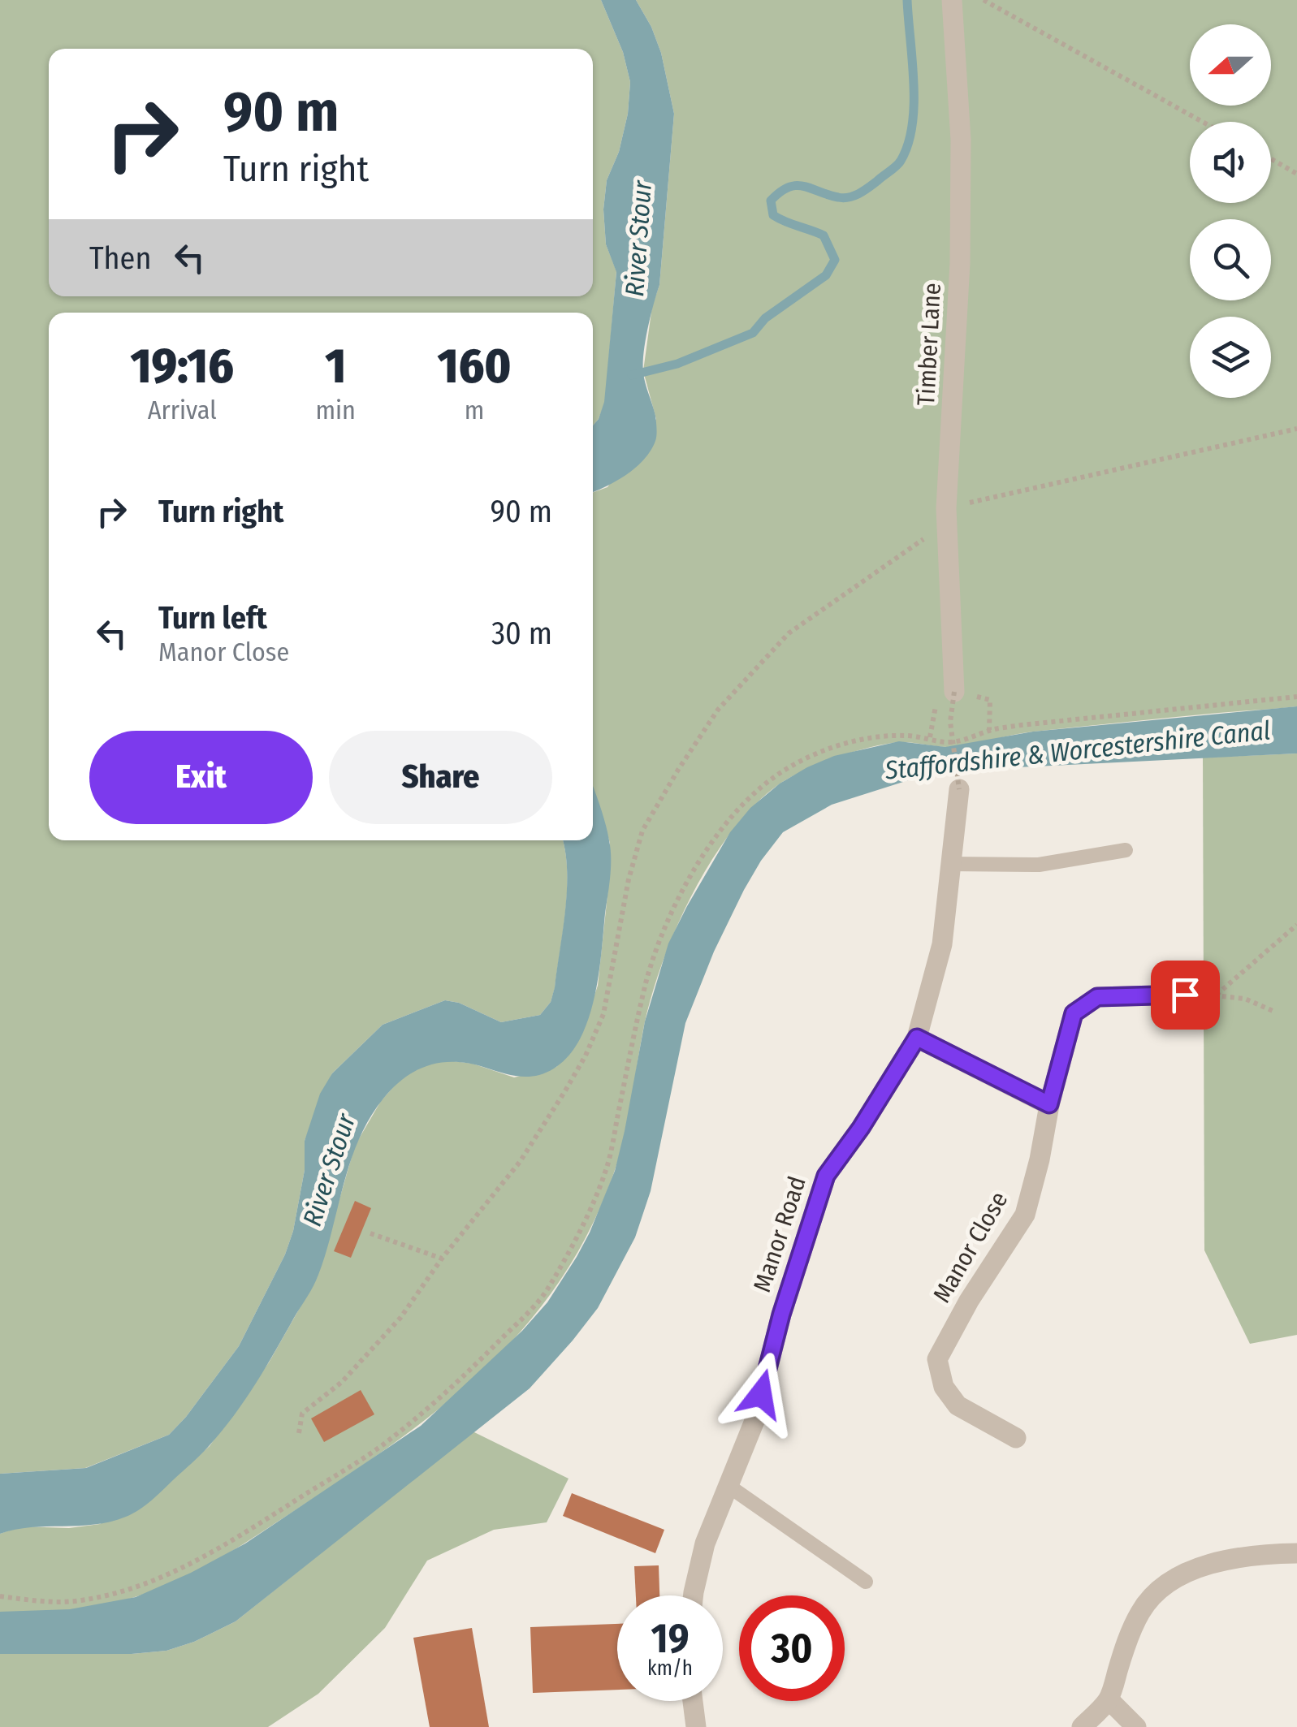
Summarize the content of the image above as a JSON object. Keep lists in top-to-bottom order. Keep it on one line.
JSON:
{"streets":{"street":["Timber Lane","Manor Road","Manor Close"]},"water":["River Stour","Staffordshire & Worcestershire Canal"],"north":"left","page":{"turn":["90 m","Turn right"],"then":"Then","eta":["19:16","Arrival","1","min","160","m"],"list":[{"name":"Turn right","value":"90 m"},{"name":"Turn left","note":"Manor Close","value":"30 m"}],"buttons":["Exit","Share"],"speed":"19 km/h","limit":"30"}}
